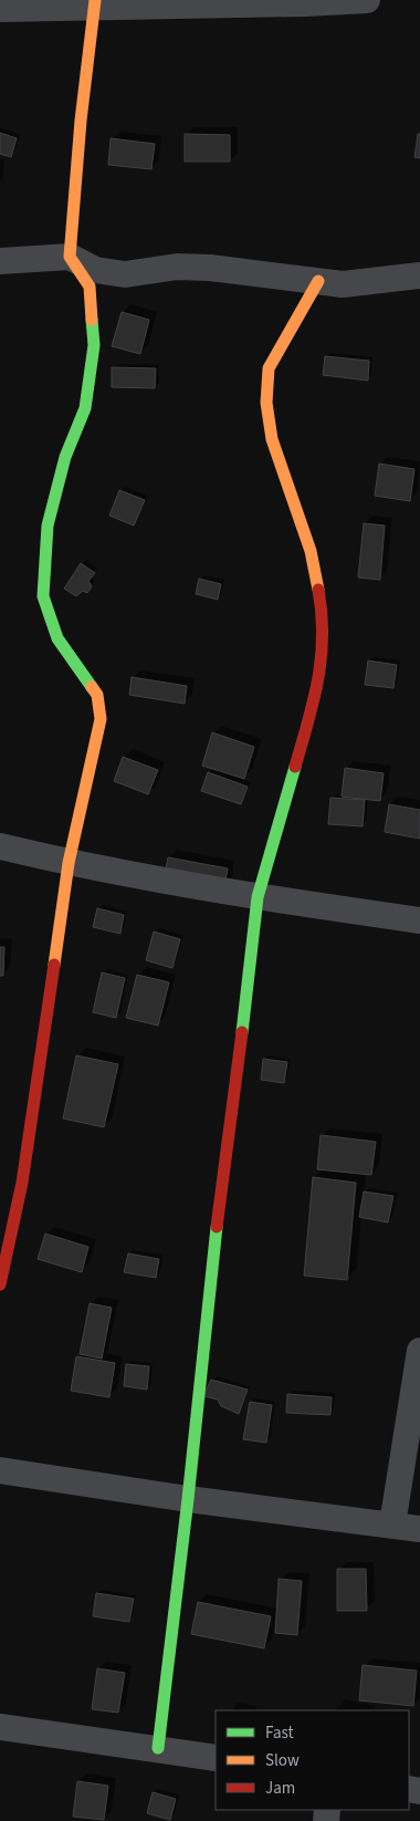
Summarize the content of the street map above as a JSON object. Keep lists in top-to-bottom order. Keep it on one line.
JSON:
{"legend":["Fast","Slow","Jam"]}
